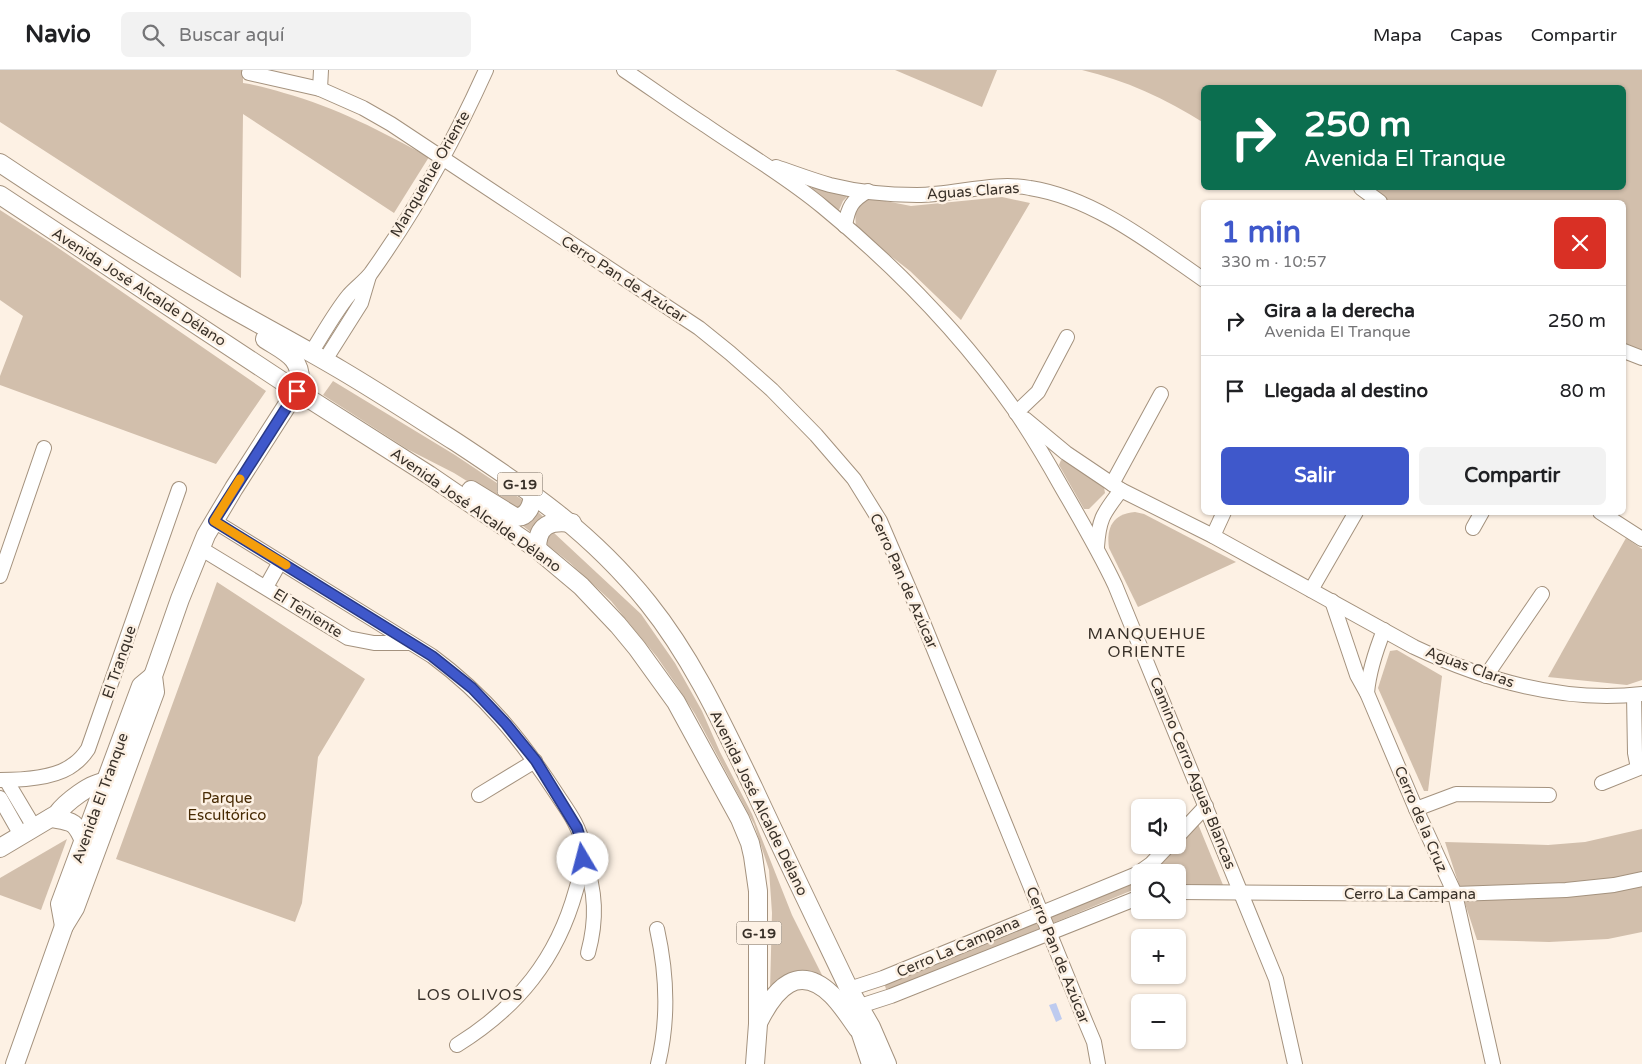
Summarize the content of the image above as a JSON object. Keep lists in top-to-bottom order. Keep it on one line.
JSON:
{"streets":{"main road":["Avenida José Alcalde Délano","G-19","Avenida El Tranque"],"street":["Manquehue Oriente","Aguas Claras","Cerro Pan de Azúcar","El Teniente","El Tranque","Camino Cerro Aguas Blancas","Cerro de la Cruz","Cerro La Campana"]},"crossings":[["Manquehue Oriente","Cerro Pan de Azúcar"],["Manquehue Oriente","Avenida José Alcalde Délano"],["Aguas Claras","Camino Cerro Aguas Blancas"],["Aguas Claras","Cerro de la Cruz"],["Cerro Pan de Azúcar","Cerro La Campana"],["Avenida José Alcalde Délano","Avenida El Tranque"],["Avenida José Alcalde Délano","Cerro La Campana"],["El Teniente","Avenida El Tranque"],["Camino Cerro Aguas Blancas","Cerro La Campana"],["Cerro de la Cruz","Cerro La Campana"]],"districts":["MANQUEHUE ORIENTE","LOS OLIVOS"],"parks":["Parque Escultórico"],"page":{"header":"Navio","search":"Buscar aquí","nav":["Mapa","Capas","Compartir"],"turn":["250 m","Avenida El Tranque"],"heading":["1 min","330 m · 10:57"],"list":[{"name":"Gira a la derecha","note":"Avenida El Tranque","value":"250 m"},{"name":"Llegada al destino","value":"80 m"}],"buttons":["Salir","Compartir"],"map_buttons":["+","−"]}}
